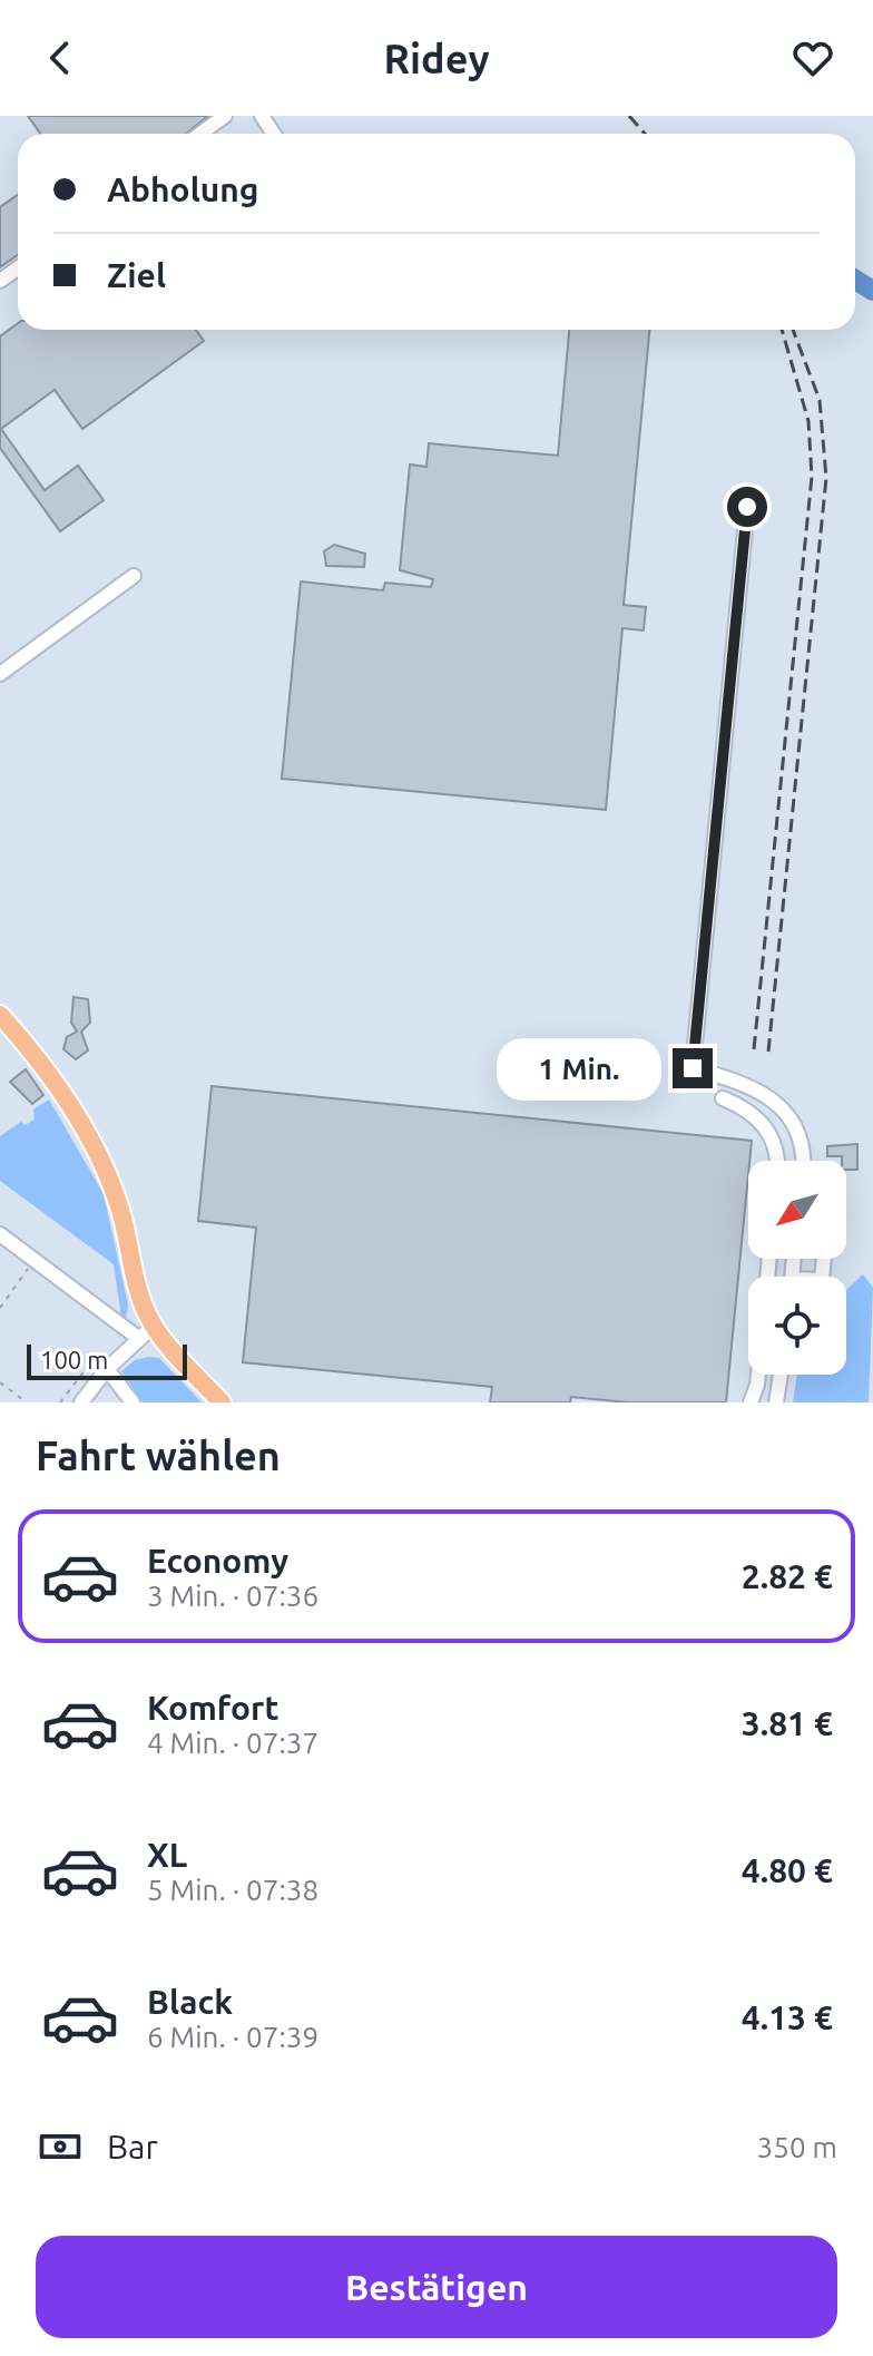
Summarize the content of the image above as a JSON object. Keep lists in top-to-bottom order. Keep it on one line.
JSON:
{"scale_bar":"100 m","north":"bottom left","page":{"header":"Ridey","banner":["Abholung","Ziel"],"bubble":"1 Min.","scale":"100 m","heading":"Fahrt wählen","list":[{"name":"Economy","note":"3 Min. · 07:36","value":"2.82 €"},{"name":"Komfort","note":"4 Min. · 07:37","value":"3.81 €"},{"name":"XL","note":"5 Min. · 07:38","value":"4.80 €"},{"name":"Black","note":"6 Min. · 07:39","value":"4.13 €"}],"pay":["Bar","350 m"],"buttons":"Bestätigen"}}
